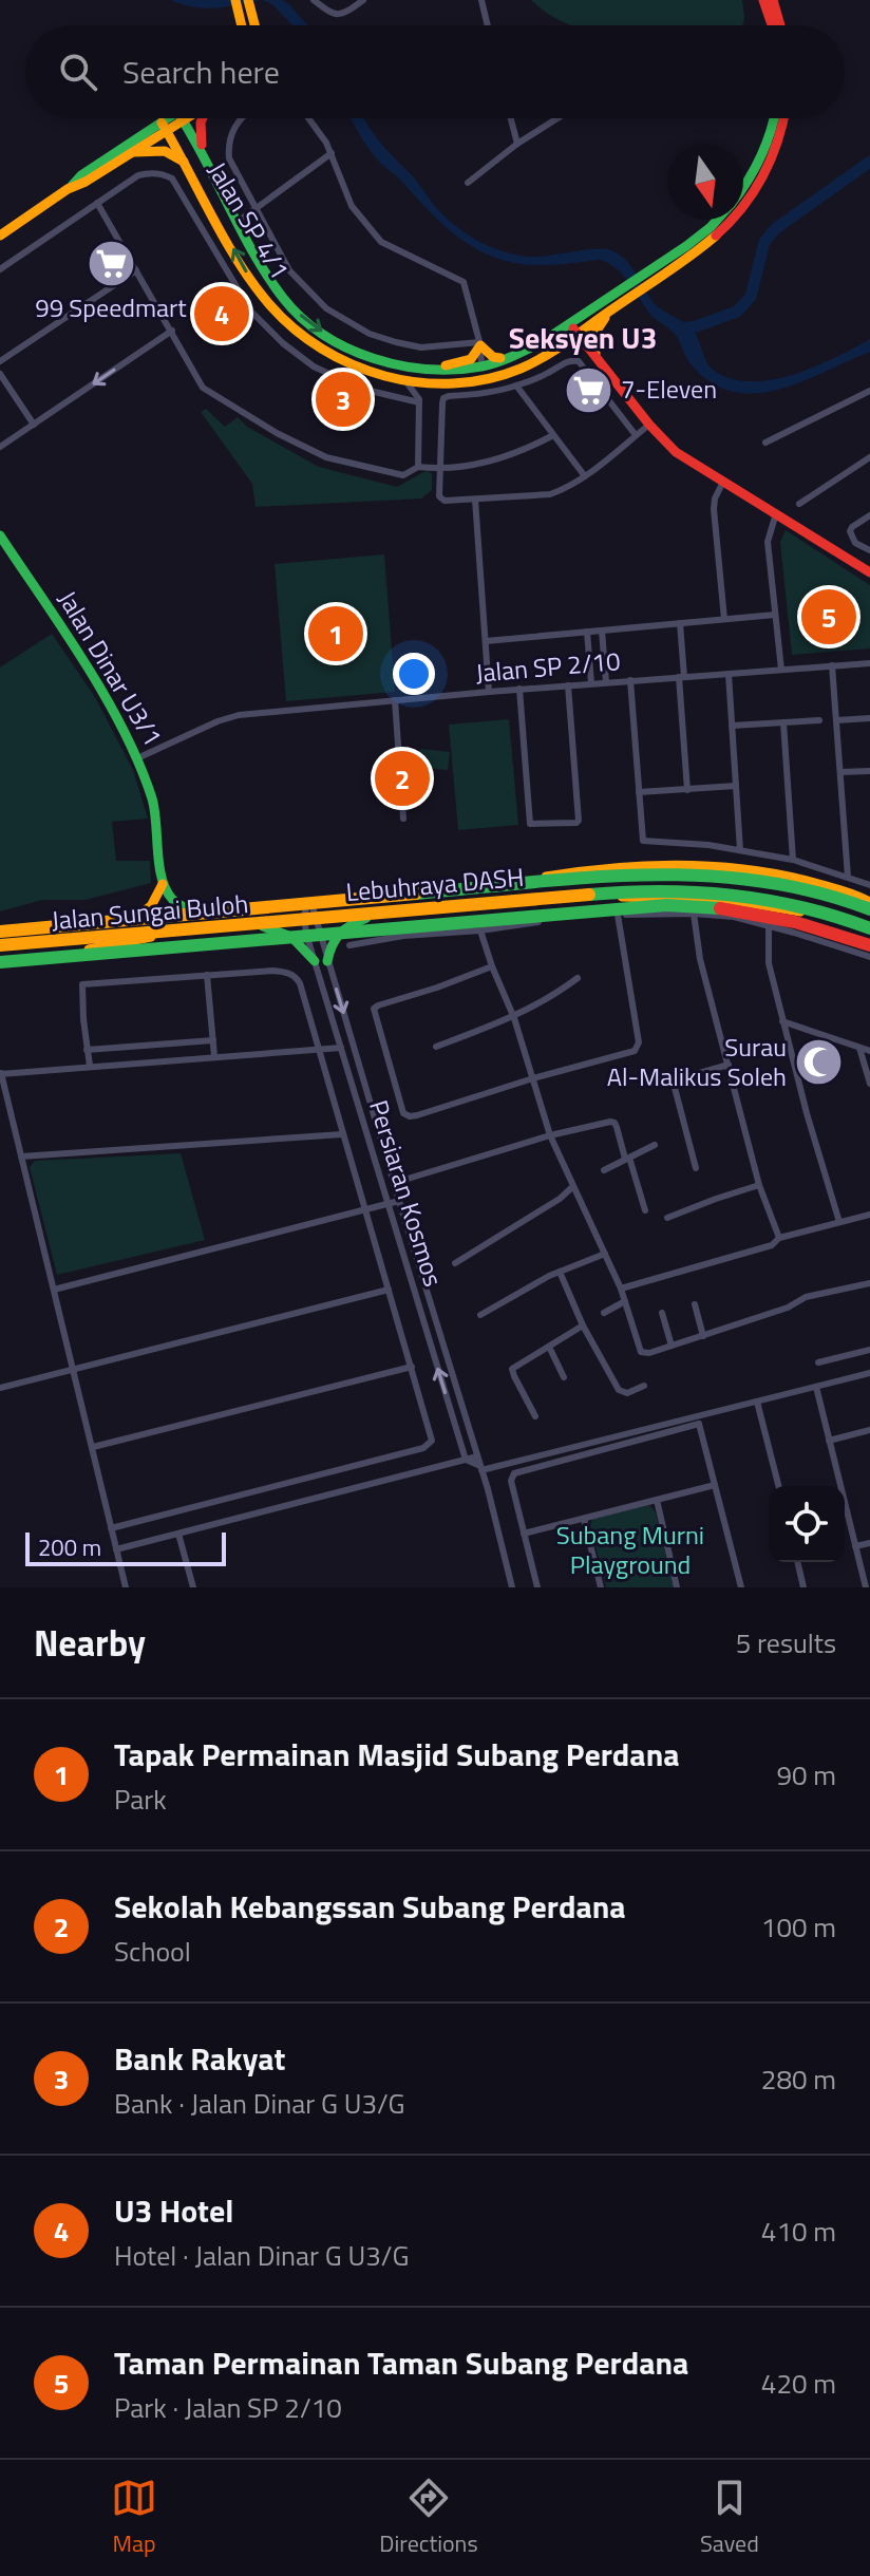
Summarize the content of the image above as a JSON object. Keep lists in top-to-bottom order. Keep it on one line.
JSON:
{"streets":{"main road":["Jalan SP 4/1","Jalan Dinar U3/1","Lebuhraya DASH","Jalan Sungai Buloh"],"street":["Jalan SP 2/10","Persiaran Kosmos"]},"crossings":[["Jalan SP 2/10","Jalan Dinar U3/1"],["Lebuhraya DASH","Jalan Sungai Buloh"],["Jalan Sungai Buloh","Persiaran Kosmos"]],"districts":["Seksyen U3"],"parks":["Subang Murni Playground"],"places":{"supermarket":["99 Speedmart","7-Eleven"],"mosque":["Surau Al-Malikus Soleh"]},"scale_bar":"200 m","north":"bottom","page":{"search":"Search here","pins":["4","3","5","1","2"],"scale":"200 m","heading":["Nearby","5 results"],"list":[{"mark":"1","name":"Tapak Permainan Masjid Subang Perdana","note":"Park","value":"90 m"},{"mark":"2","name":"Sekolah Kebangssan Subang Perdana","note":"School","value":"100 m"},{"mark":"3","name":"Bank Rakyat","note":"Bank · Jalan Dinar G U3/G","value":"280 m"},{"mark":"4","name":"U3 Hotel","note":"Hotel · Jalan Dinar G U3/G","value":"410 m"},{"mark":"5","name":"Taman Permainan Taman Subang Perdana","note":"Park · Jalan SP 2/10","value":"420 m"}],"nav":["Map","Directions","Saved"]}}
